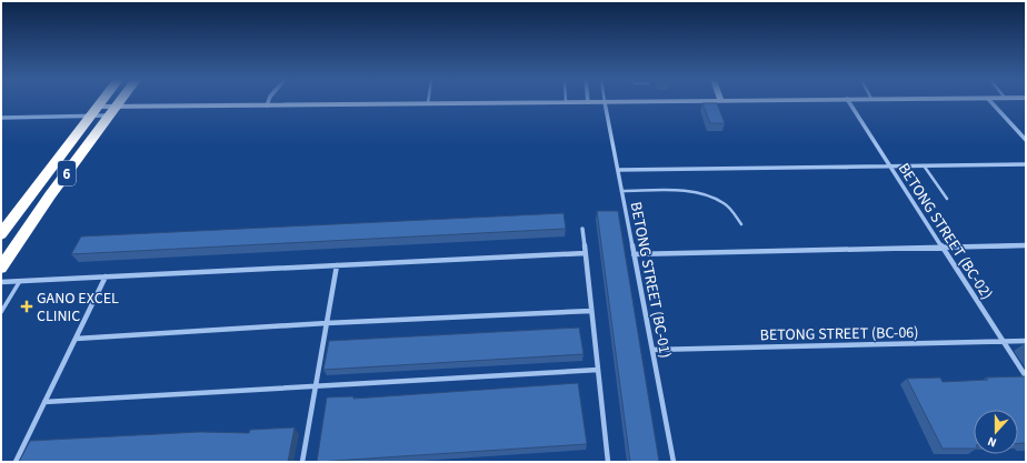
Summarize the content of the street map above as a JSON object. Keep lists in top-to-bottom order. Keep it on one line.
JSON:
{"streets":{"highway":["6"],"street":["BETONG STREET (BC-02)","BETONG STREET (BC-01)","BETONG STREET (BC-06)"]},"crossings":[["BETONG STREET (BC-02)","BETONG STREET (BC-06)"],["BETONG STREET (BC-01)","BETONG STREET (BC-06)"]],"places":{"health":["GANO EXCEL CLINIC"]},"north":"bottom"}
